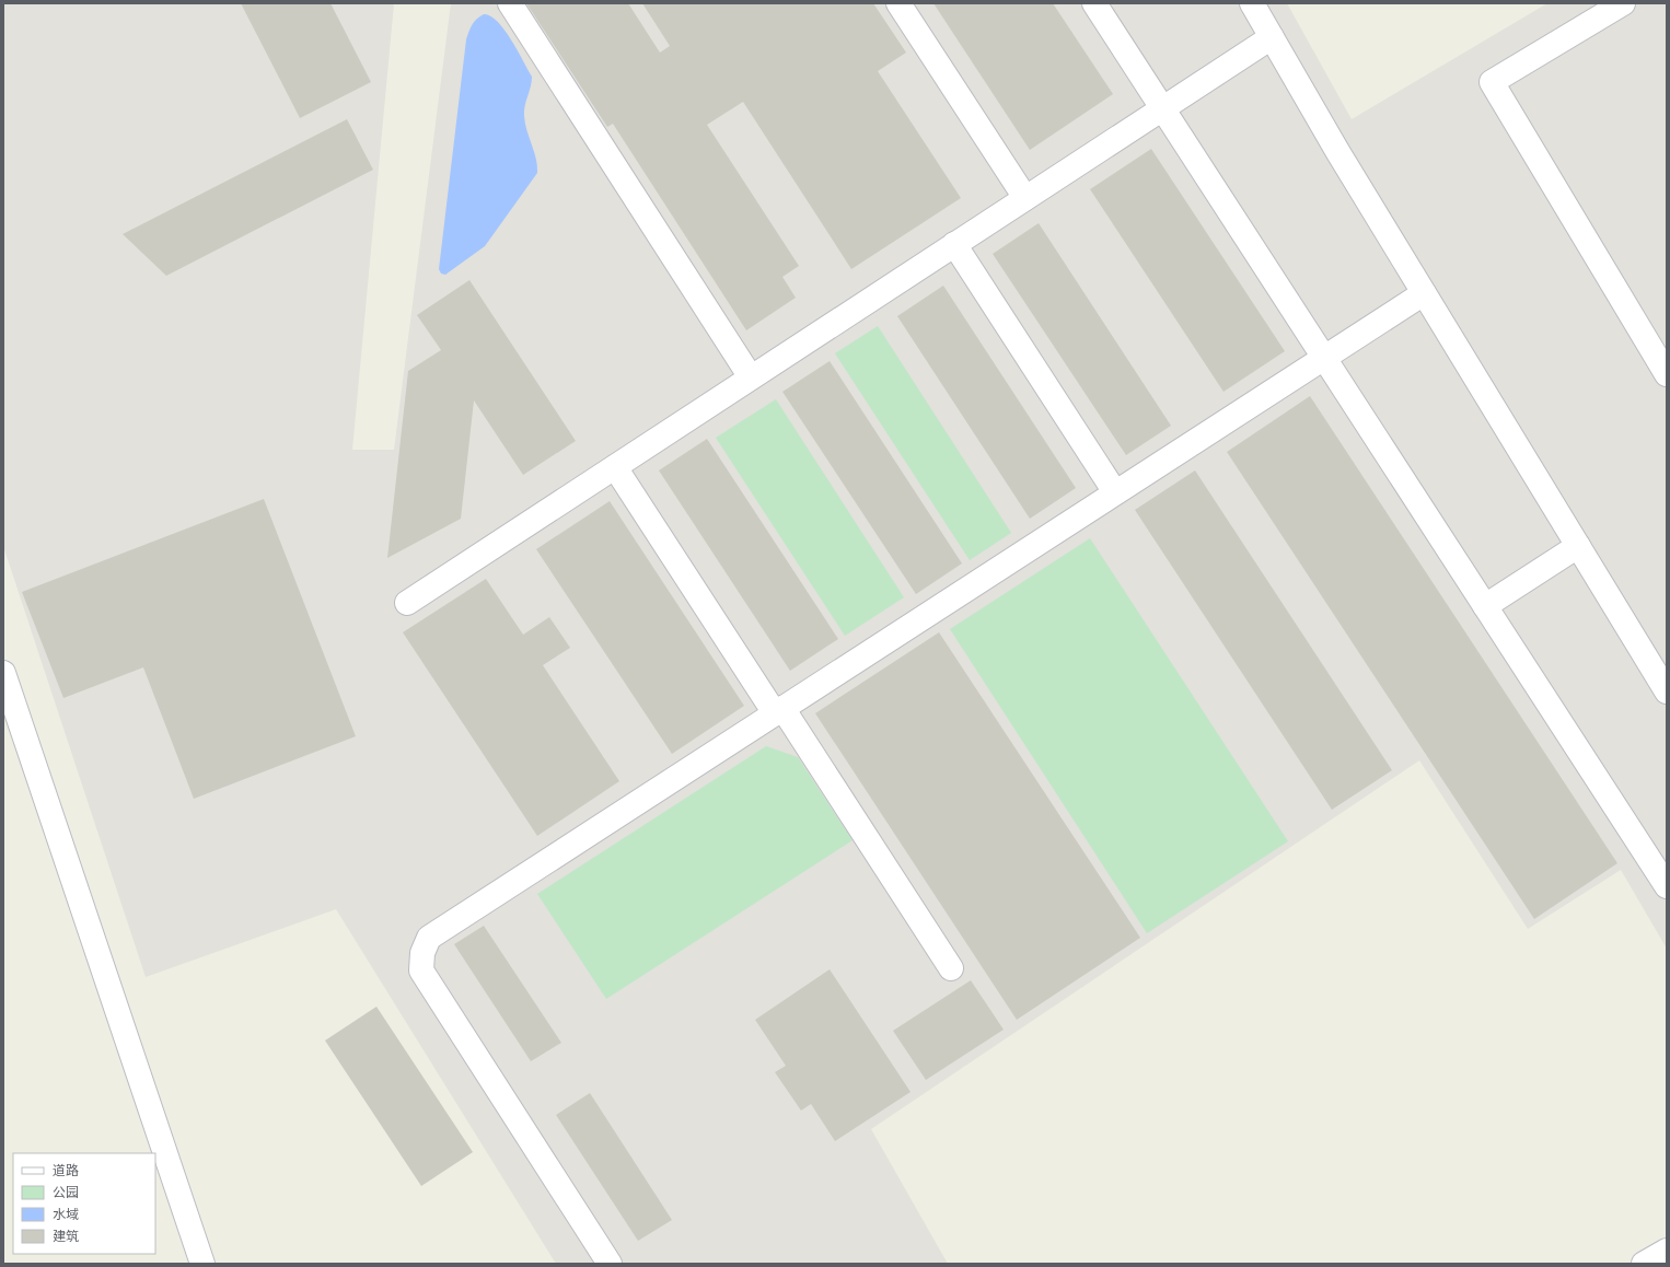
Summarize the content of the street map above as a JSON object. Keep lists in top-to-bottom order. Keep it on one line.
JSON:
{"legend":["道路","公园","水域","建筑"]}
